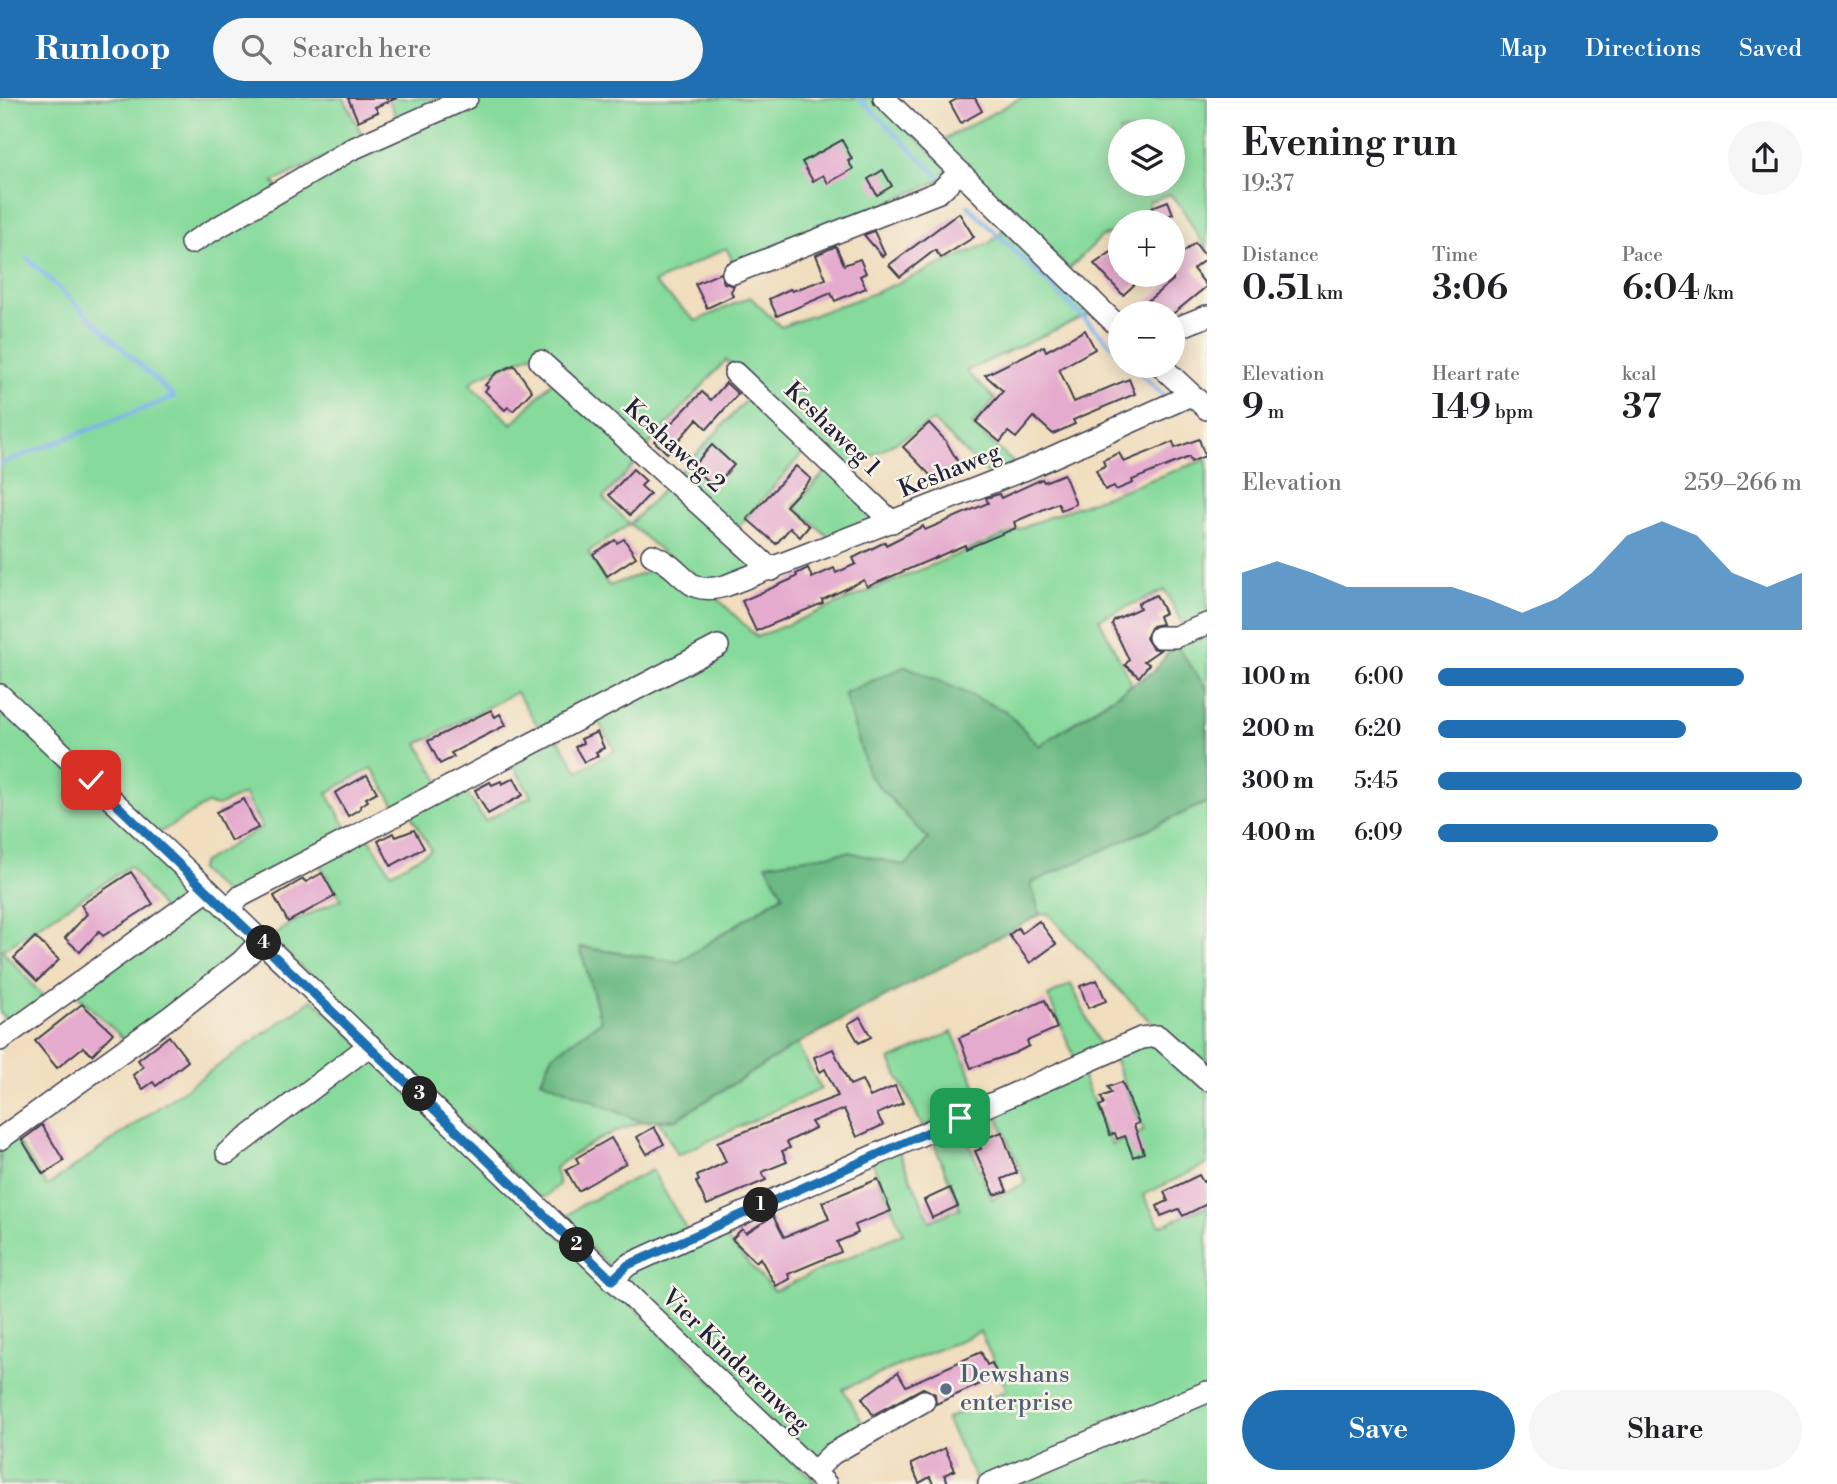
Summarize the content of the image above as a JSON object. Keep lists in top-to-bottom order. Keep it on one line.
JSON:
{"streets":{"street":["Keshaweg 1","Keshaweg 2","Keshaweg","Vier Kinderenweg"]},"crossings":[["Keshaweg 1","Keshaweg"],["Keshaweg 2","Keshaweg"]],"places":["Dewshans enterprise"],"page":{"header":"Runloop","search":"Search here","nav":["Map","Directions","Saved"],"heading":["Evening run","19:37"],"map_buttons":["+","−"],"stats":[["Distance","0.51 km"],["Time","3:06"],["Pace","6:04 /km"],["Elevation","9 m"],["Heart rate","149 bpm"],["kcal","37"]],"chart":["Elevation","259–266 m"],"list":[{"name":"100 m","note":"6:00"},{"name":"200 m","note":"6:20"},{"name":"300 m","note":"5:45"},{"name":"400 m","note":"6:09"}],"pins":["4","3","1","2"],"buttons":["Save","Share"]}}
